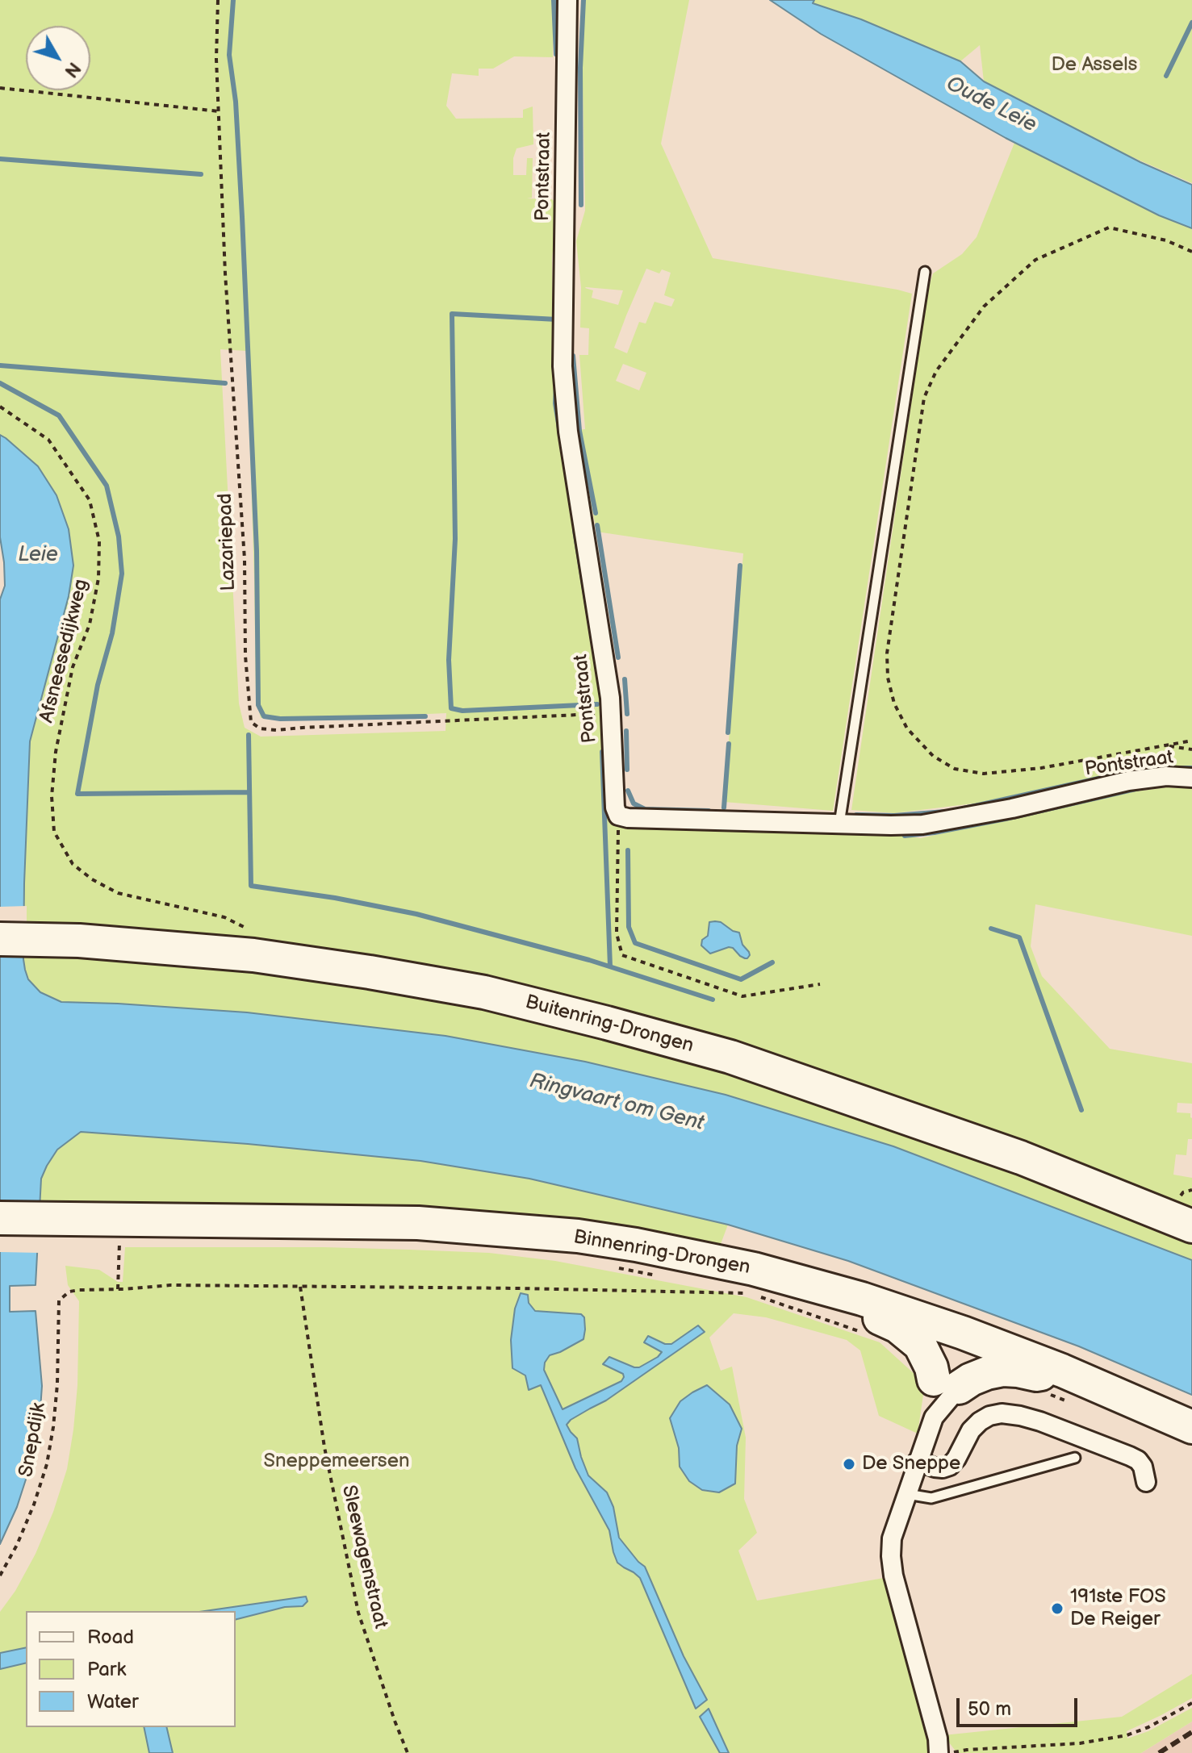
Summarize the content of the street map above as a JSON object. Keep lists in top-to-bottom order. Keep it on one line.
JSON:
{"streets":{"highway":["Buitenring-Drongen","Binnenring-Drongen"],"street":["Pontstraat"],"path":["Lazariepad","Afsneesedijkweg","Snepdijk","Sleewagenstraat"]},"crossings":[["Pontstraat","Lazariepad"]],"water":["Oude Leie","Leie","Ringvaart om Gent"],"parks":["De Assels","Sneppemeersen"],"places":["De Sneppe","191ste FOS De Reiger"],"legend":["Road","Park","Water"],"scale_bar":"50 m","north":"bottom right"}
